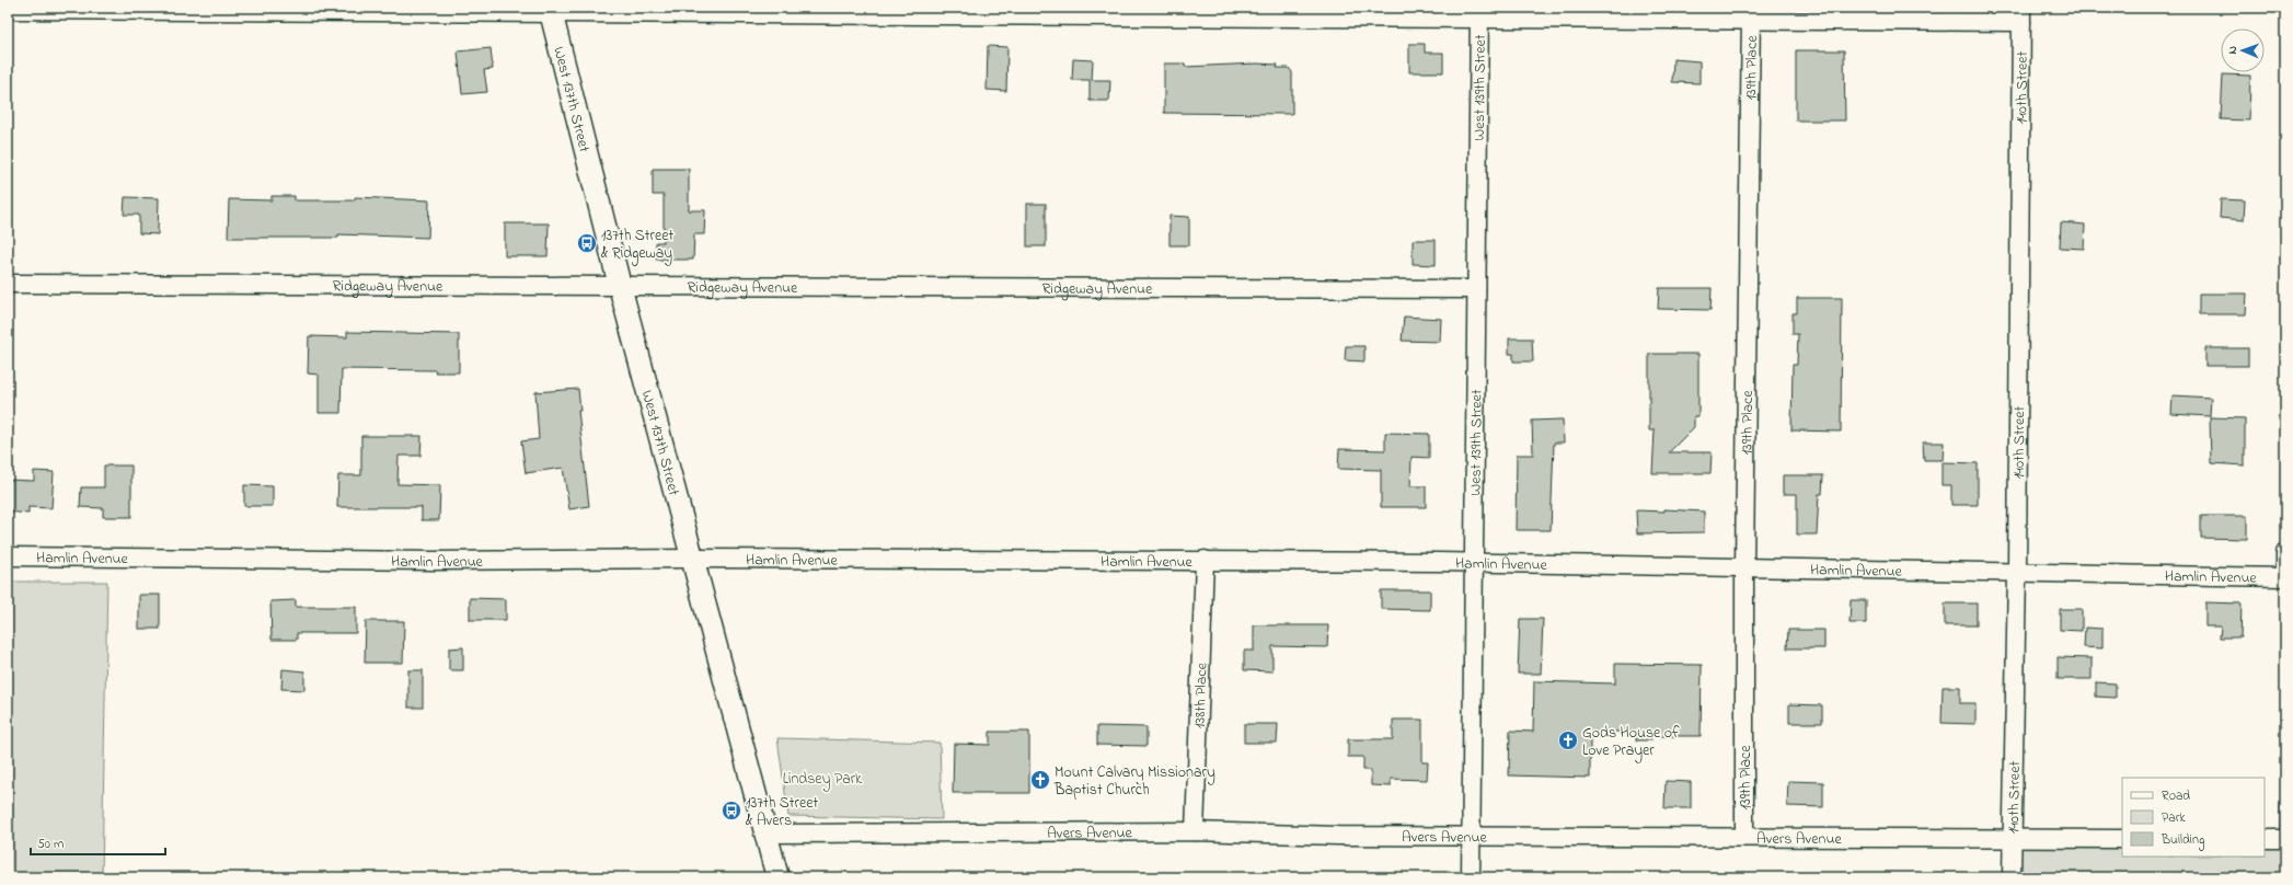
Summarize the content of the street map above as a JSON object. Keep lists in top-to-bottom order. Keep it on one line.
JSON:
{"streets":{"main road":["West 137th Street"],"street":["139th Place","West 139th Street","140th Street","Ridgeway Avenue","Hamlin Avenue","138th Place","Avers Avenue"]},"crossings":[["139th Place","Hamlin Avenue"],["139th Place","Avers Avenue"],["West 139th Street","Ridgeway Avenue"],["West 139th Street","Hamlin Avenue"],["West 139th Street","Avers Avenue"],["140th Street","Hamlin Avenue"],["140th Street","Avers Avenue"],["West 137th Street","Ridgeway Avenue"],["West 137th Street","Hamlin Avenue"],["West 137th Street","Avers Avenue"],["Hamlin Avenue","138th Place"],["138th Place","Avers Avenue"]],"parks":["Lindsey Park"],"places":{"bus stop":["137th Street & Ridgeway","137th Street & Avers"],"church":["Gods House of Love Prayer","Mount Calvary Missionary Baptist Church"]},"legend":["Road","Park","Building"],"scale_bar":"50 m","north":"left"}
